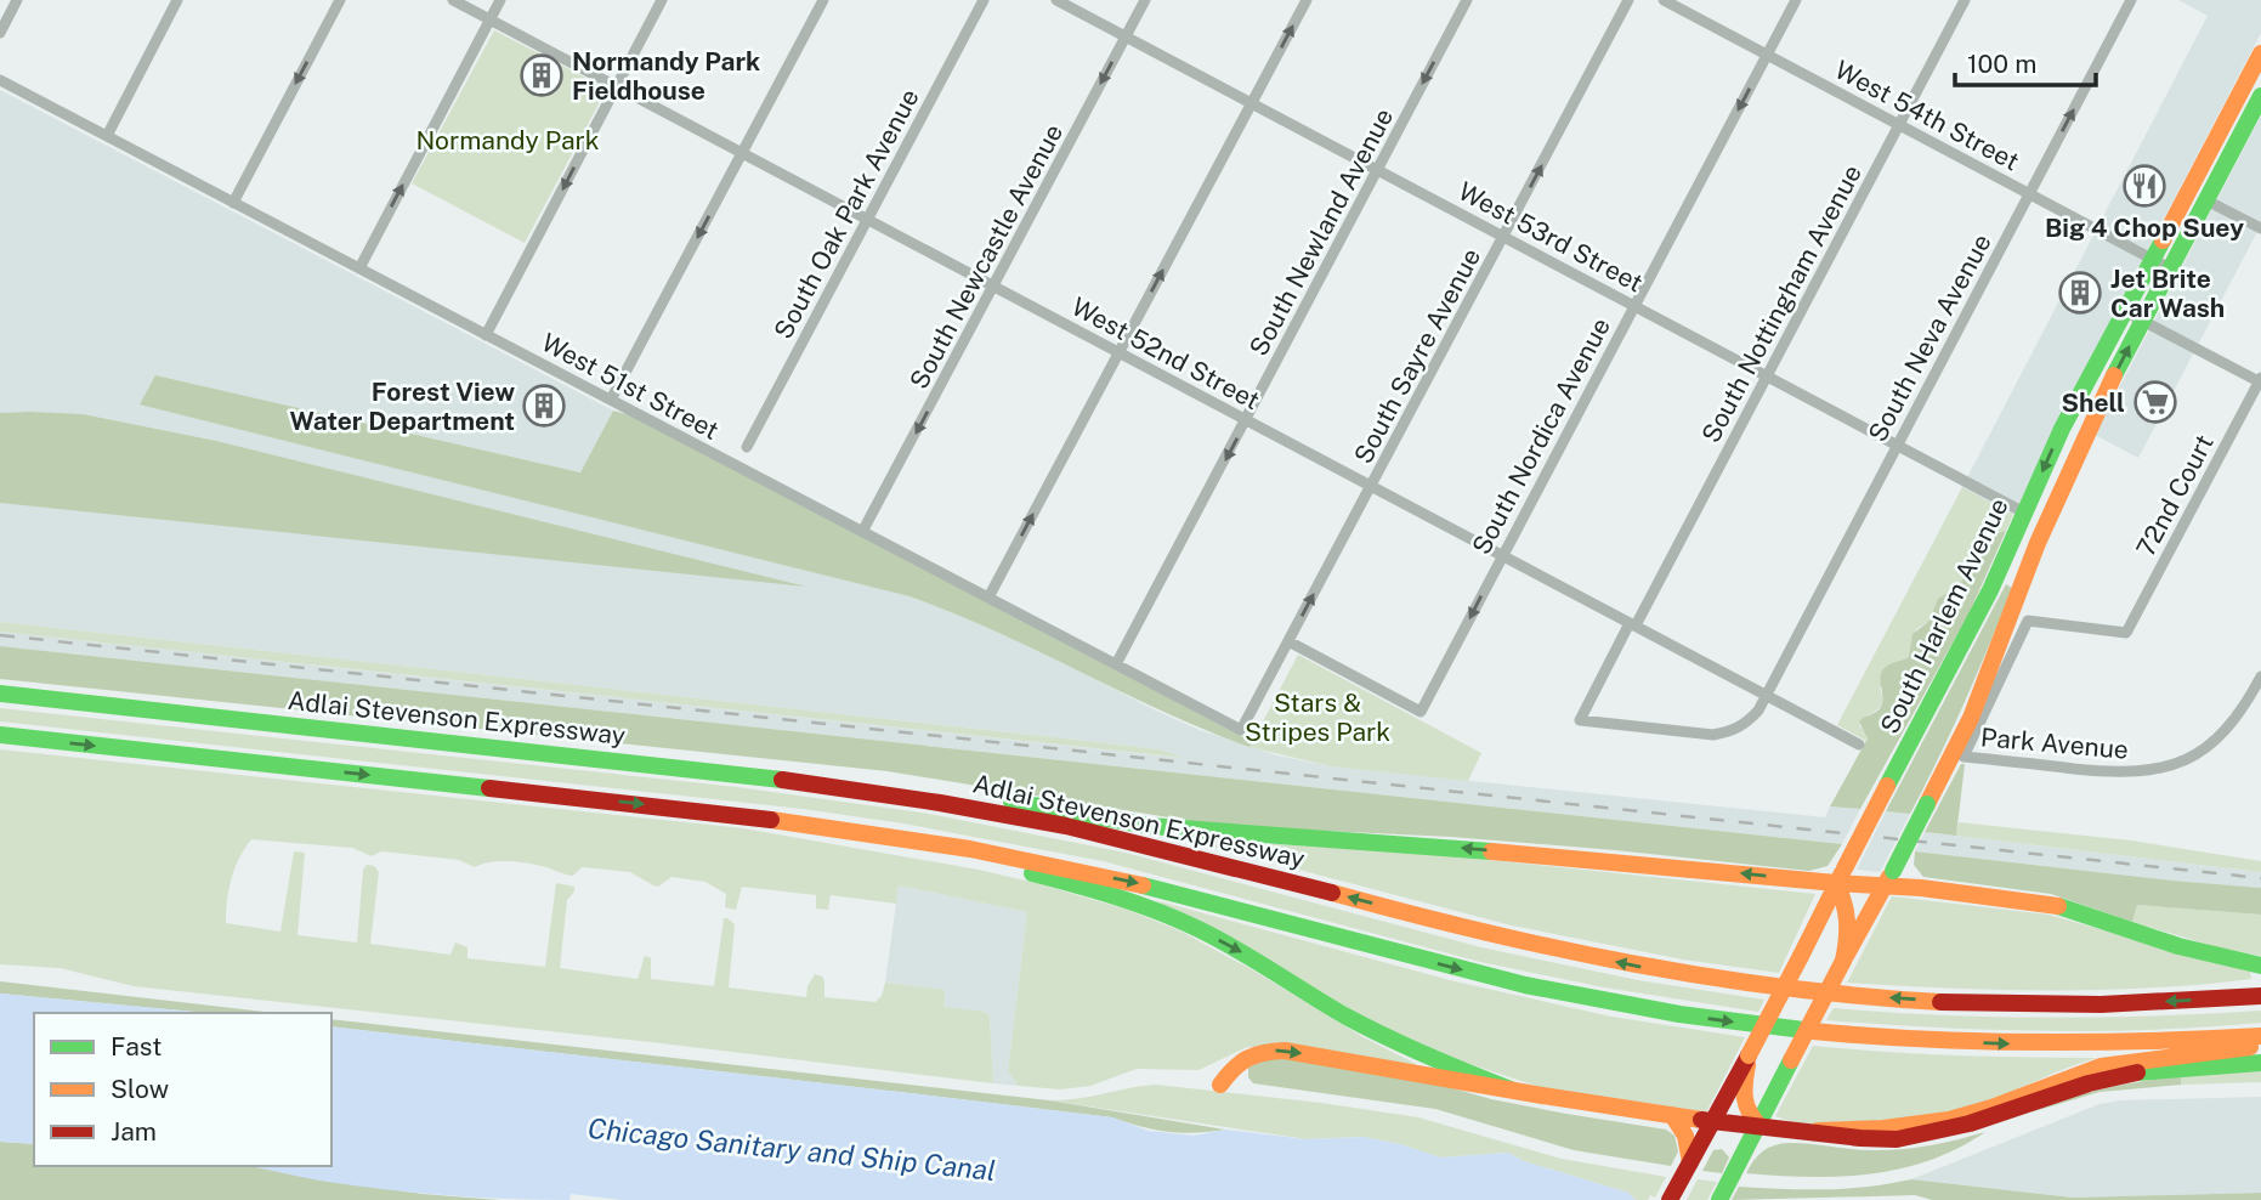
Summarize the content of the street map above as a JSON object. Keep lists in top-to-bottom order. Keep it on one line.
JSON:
{"streets":{"main road":["South Harlem Avenue","Adlai Stevenson Expressway"],"street":["West 54th Street","South Oak Park Avenue","South Newland Avenue","West 53rd Street","South Newcastle Avenue","South Nottingham Avenue","South Neva Avenue","West 52nd Street","South Sayre Avenue","West 51st Street","South Nordica Avenue","72nd Court","Park Avenue"]},"crossings":[["West 54th Street","South Nottingham Avenue"],["West 54th Street","South Neva Avenue"],["West 54th Street","South Nordica Avenue"],["West 54th Street","South Harlem Avenue"],["South Oak Park Avenue","West 52nd Street"],["South Newland Avenue","West 53rd Street"],["South Newland Avenue","West 52nd Street"],["South Newland Avenue","West 51st Street"],["West 53rd Street","South Newcastle Avenue"],["West 53rd Street","South Nottingham Avenue"],["West 53rd Street","South Neva Avenue"],["West 53rd Street","South Sayre Avenue"],["West 53rd Street","South Nordica Avenue"],["West 53rd Street","South Harlem Avenue"],["South Newcastle Avenue","West 52nd Street"],["South Newcastle Avenue","West 51st Street"],["South Nottingham Avenue","South Neva Avenue"],["South Nottingham Avenue","West 52nd Street"],["South Neva Avenue","West 52nd Street"],["West 52nd Street","South Sayre Avenue"],["West 52nd Street","South Nordica Avenue"],["South Sayre Avenue","West 51st Street"],["South Sayre Avenue","South Nordica Avenue"],["72nd Court","Park Avenue"]],"one_way":["South Newland Avenue","South Newcastle Avenue","South Sayre Avenue"],"water":["Chicago Sanitary and Ship Canal"],"parks":["Normandy Park","Stars & Stripes Park"],"places":{"building":["Normandy Park Fieldhouse","Jet Brite Car Wash","Forest View Water Department"],"restaurant":["Big 4 Chop Suey"],"supermarket":["Shell"]},"legend":["Fast","Slow","Jam"],"scale_bar":"100 m"}
